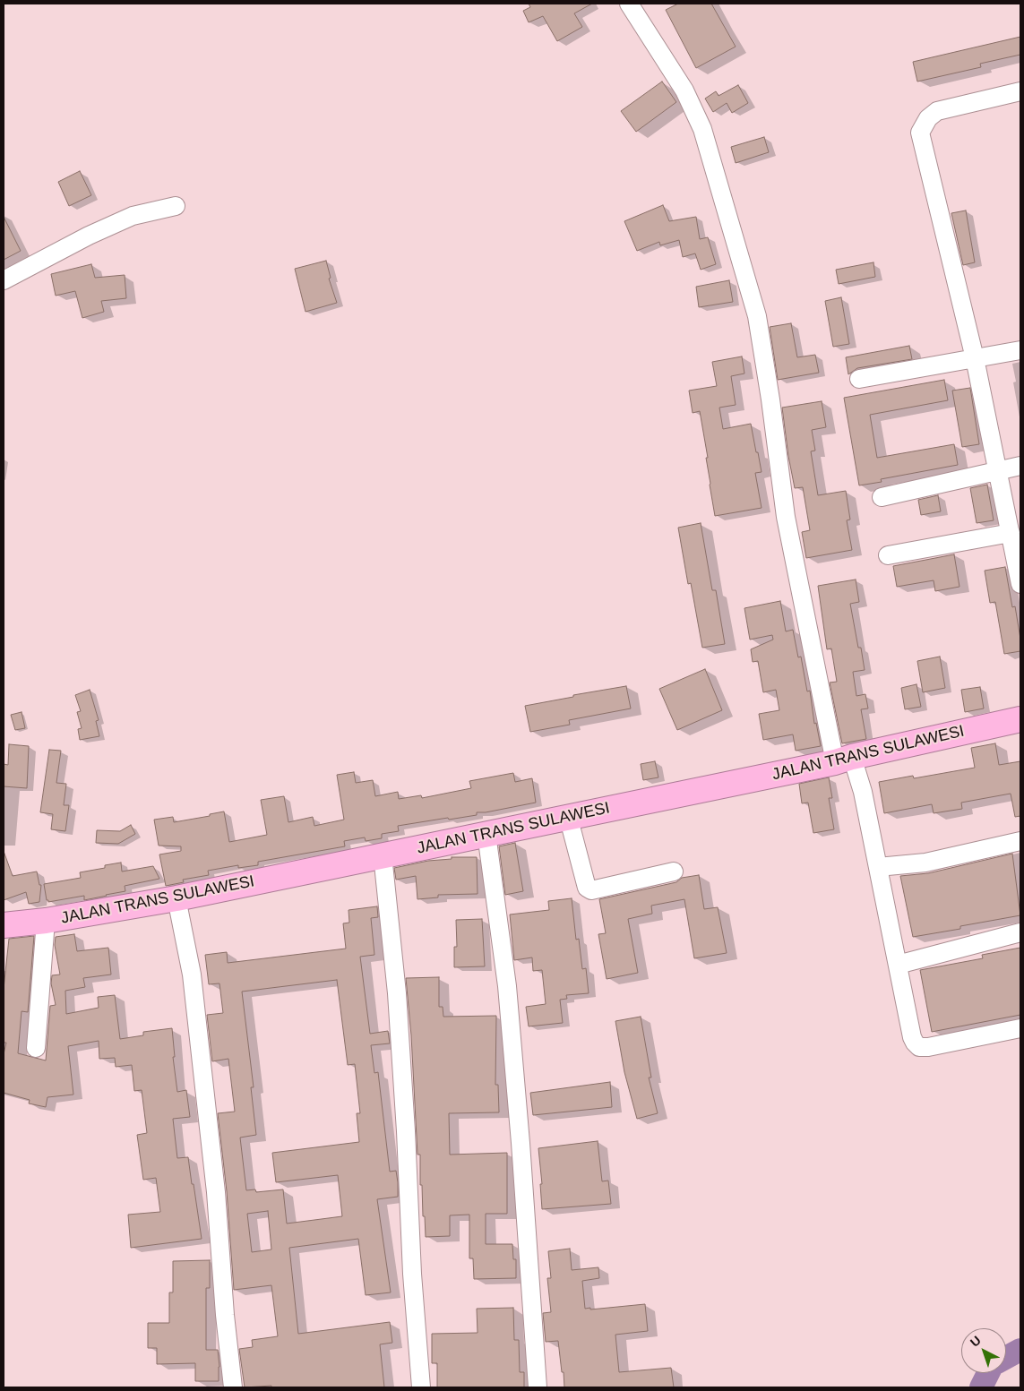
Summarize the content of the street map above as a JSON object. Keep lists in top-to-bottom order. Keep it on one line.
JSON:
{"streets":{"highway":["JALAN TRANS SULAWESI"]},"north":"top left"}
